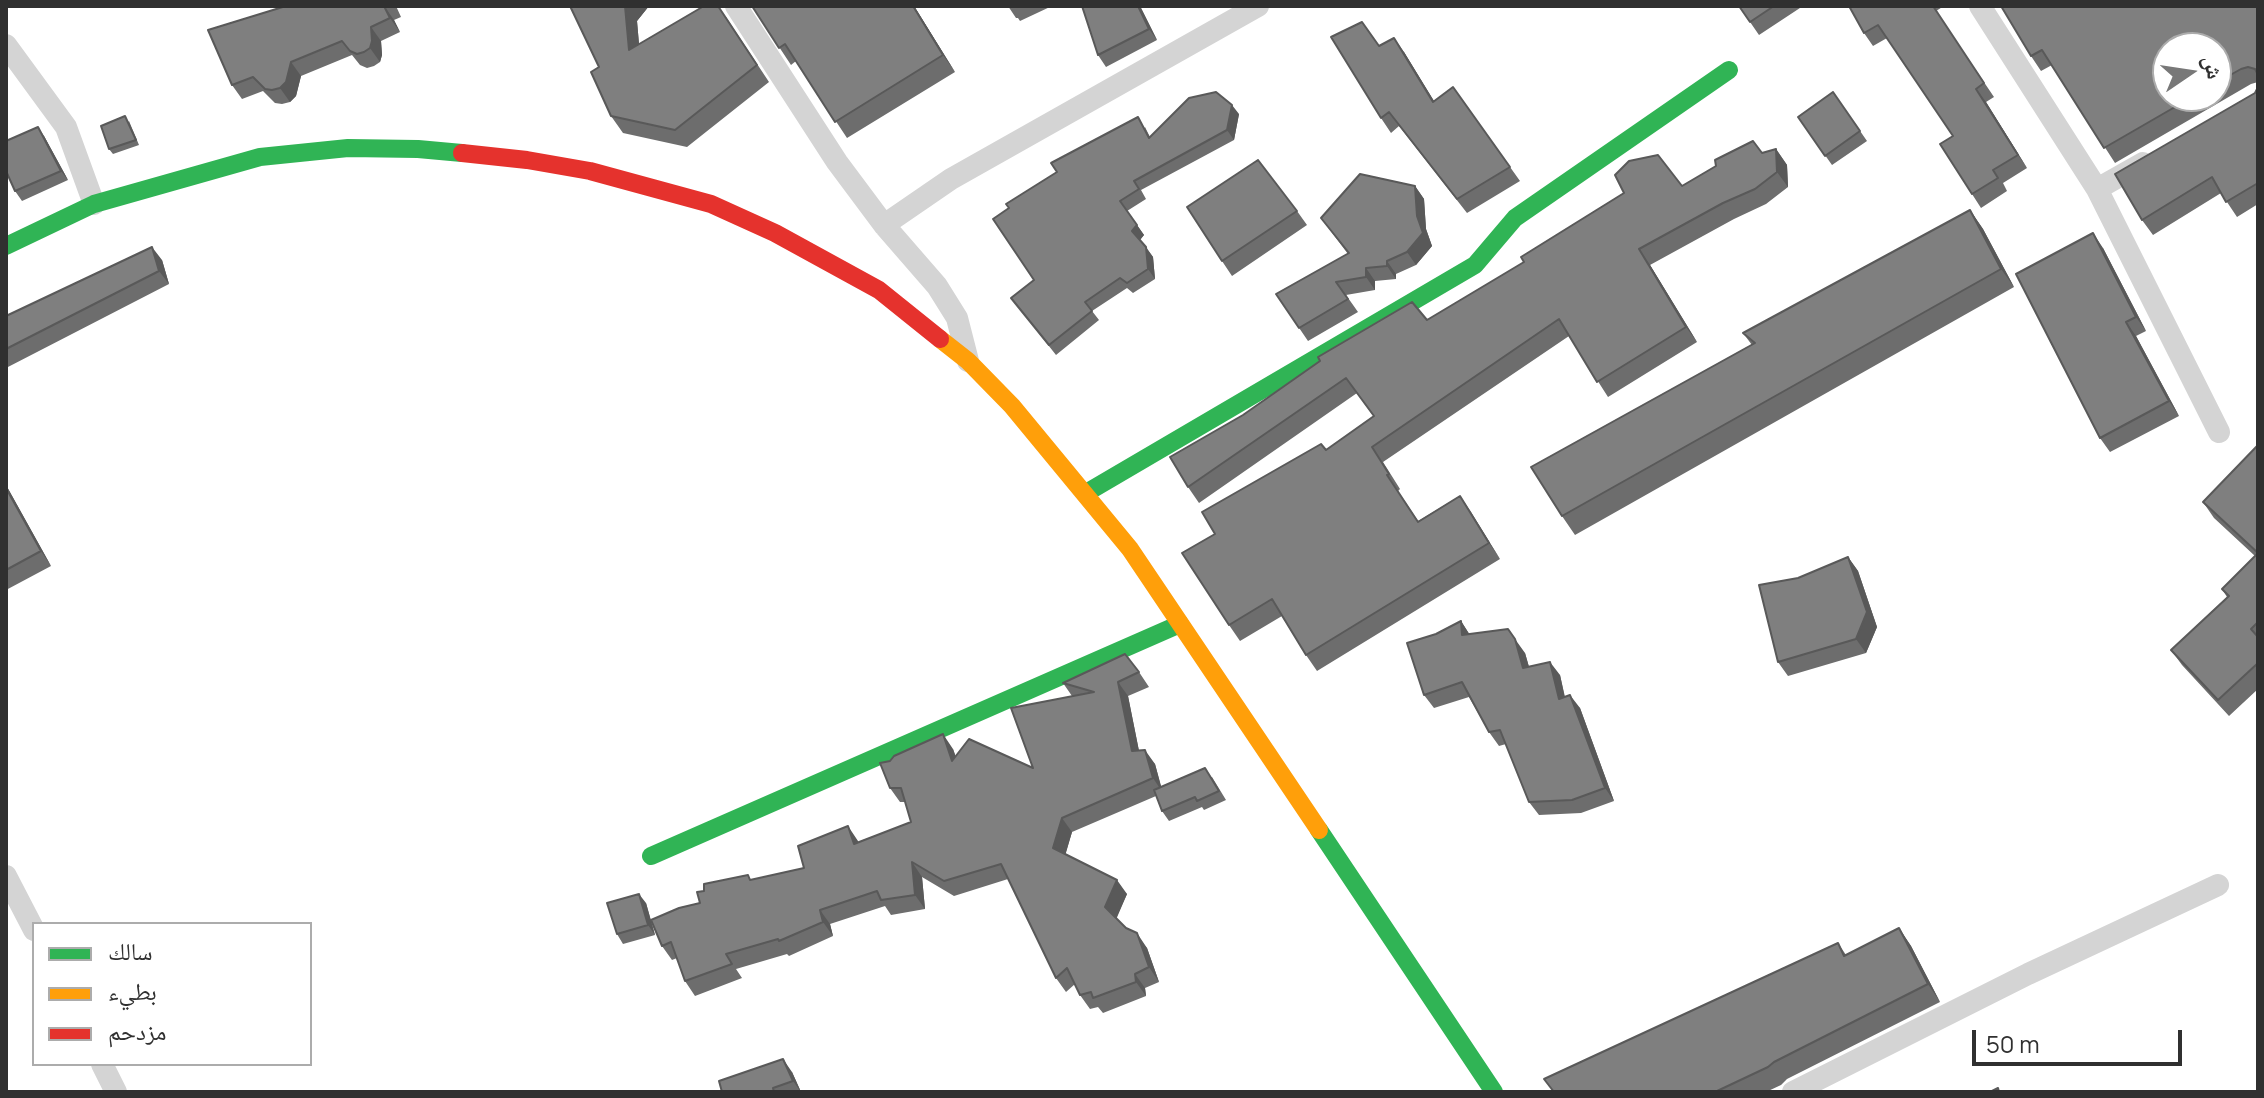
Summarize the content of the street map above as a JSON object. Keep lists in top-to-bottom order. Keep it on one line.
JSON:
{"legend":["سالك","بطيء","مزدحم"],"scale_bar":"50 m","north":"right"}
